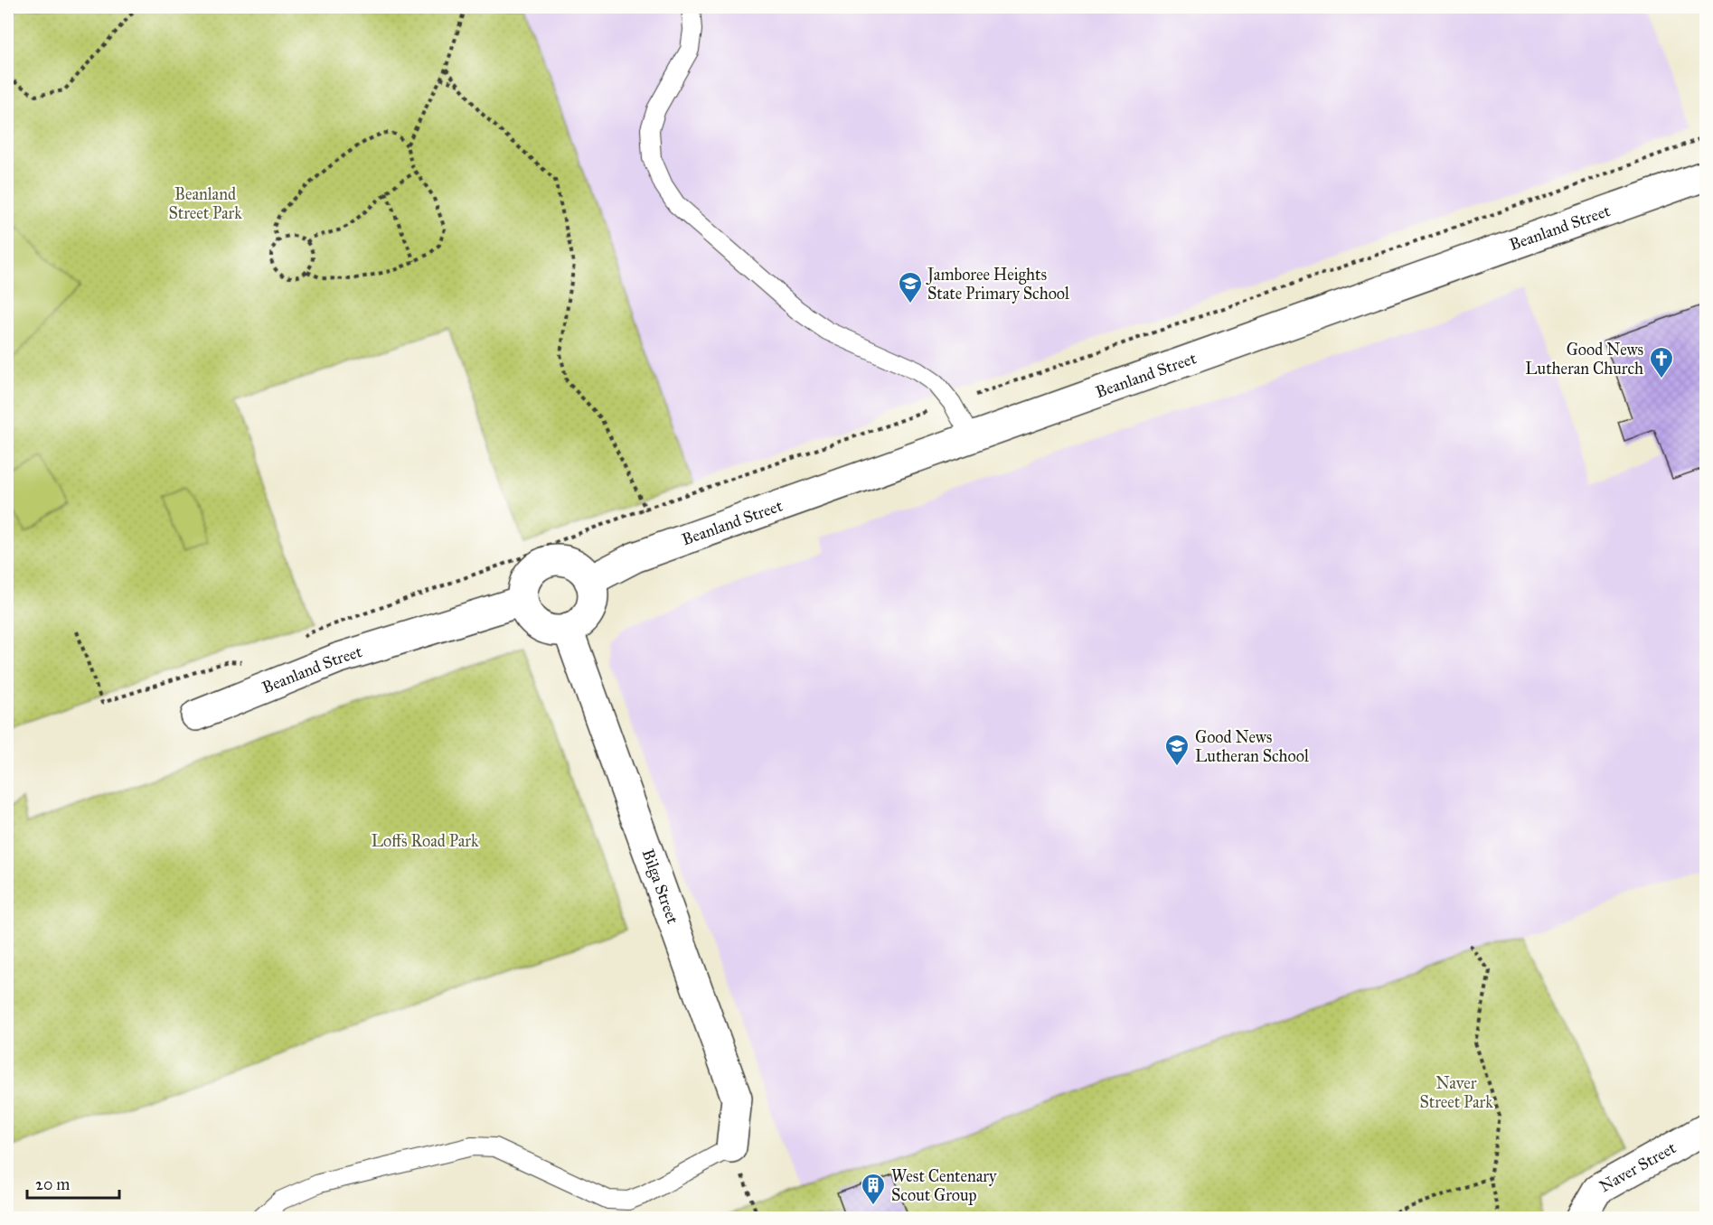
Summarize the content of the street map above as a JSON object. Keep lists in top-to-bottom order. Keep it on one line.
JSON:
{"streets":{"street":["Beanland Street","Bilga Street","Naver Street"]},"crossings":[["Beanland Street","Bilga Street"]],"parks":["Beanland Street Park","Loffs Road Park","Naver Street Park"],"places":{"school or university":["Jamboree Heights State Primary School","Good News Lutheran School"],"church":["Good News Lutheran Church"],"building":["West Centenary Scout Group"]},"scale_bar":"20 m"}
